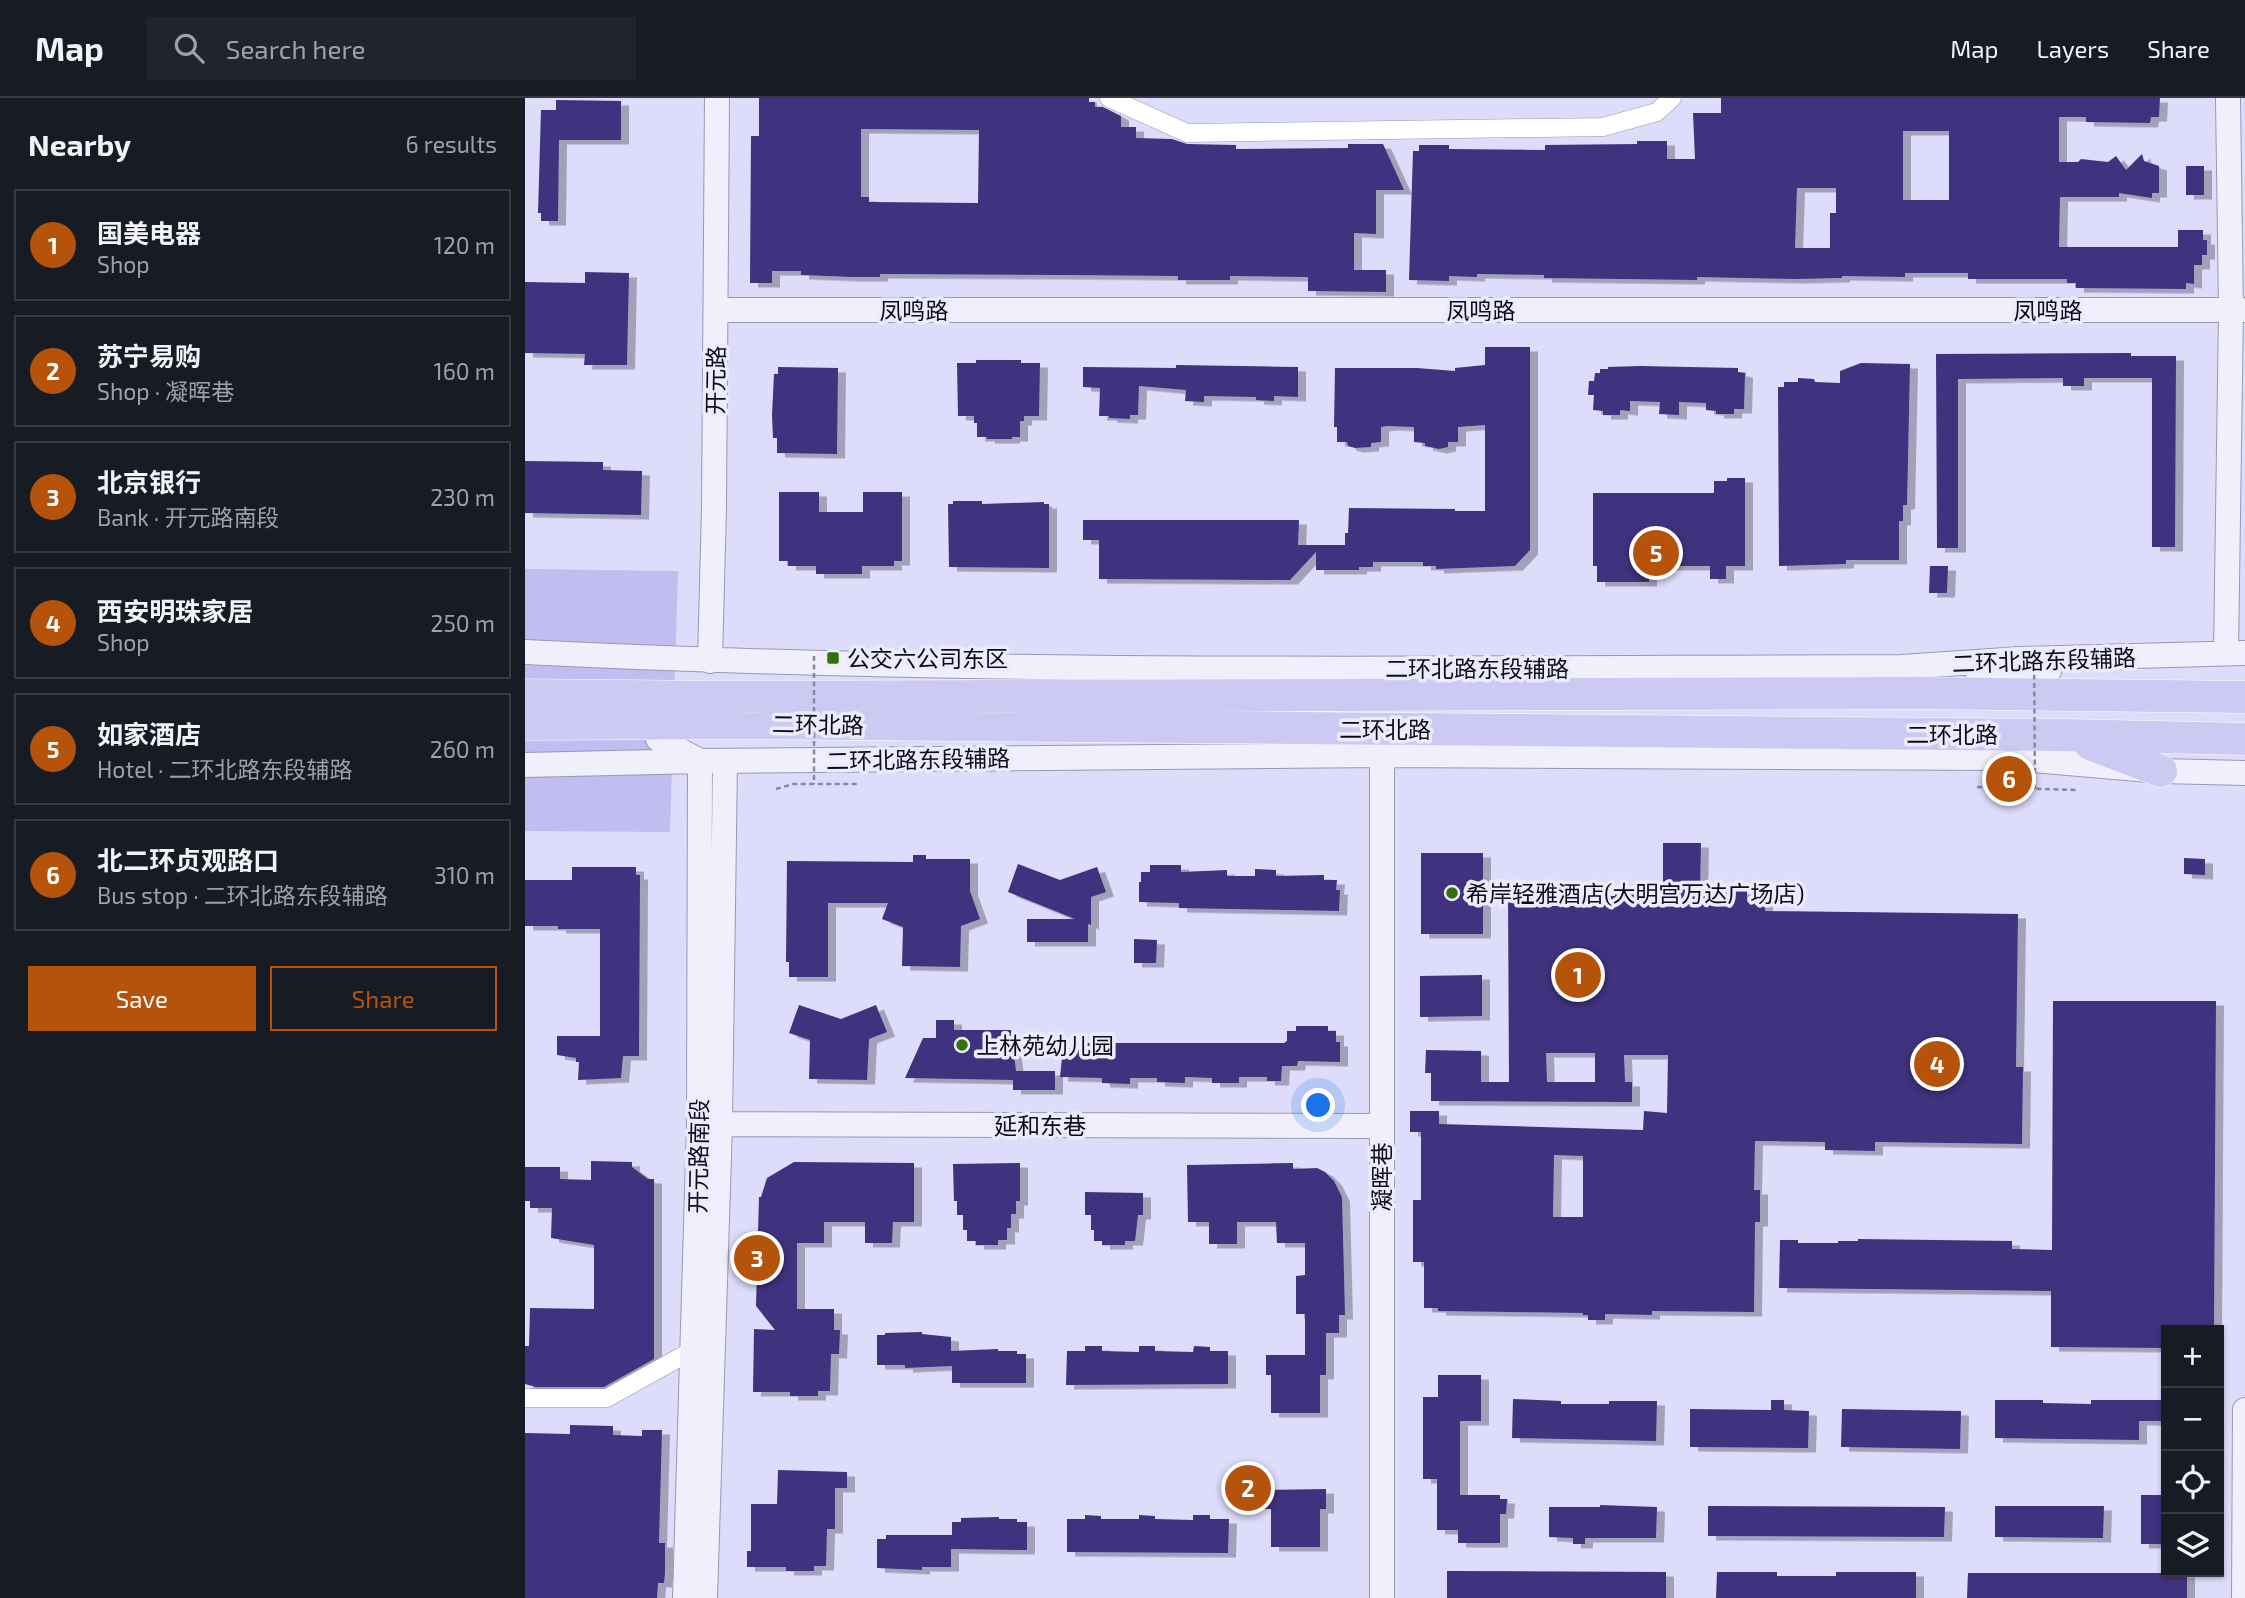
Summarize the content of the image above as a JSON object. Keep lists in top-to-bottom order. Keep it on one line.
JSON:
{"streets":{"highway":["二环北路"],"street":["凤鸣路","开元路","二环北路东段辅路","延和东巷","开元路南段","凝晖巷"]},"crossings":[["凤鸣路","开元路"],["开元路","二环北路东段辅路"],["二环北路东段辅路","开元路南段"],["二环北路东段辅路","凝晖巷"],["延和东巷","开元路南段"],["延和东巷","凝晖巷"]],"places":{"transit":["公交六公司东区"],"other":["希岸轻雅酒店(大明宫万达广场店)","上林苑幼儿园"]},"page":{"header":"Map","search":"Search here","nav":["Map","Layers","Share"],"heading":["Nearby","6 results"],"list":[{"mark":"1","name":"国美电器","note":"Shop","value":"120 m"},{"mark":"2","name":"苏宁易购","note":"Shop · 凝晖巷","value":"160 m"},{"mark":"3","name":"北京银行","note":"Bank · 开元路南段","value":"230 m"},{"mark":"4","name":"西安明珠家居","note":"Shop","value":"250 m"},{"mark":"5","name":"如家酒店","note":"Hotel · 二环北路东段辅路","value":"260 m"},{"mark":"6","name":"北二环贞观路口","note":"Bus stop · 二环北路东段辅路","value":"310 m"}],"pins":["5","6","1","4","3","2"],"buttons":["Save","Share"],"map_buttons":["+","−"]}}
